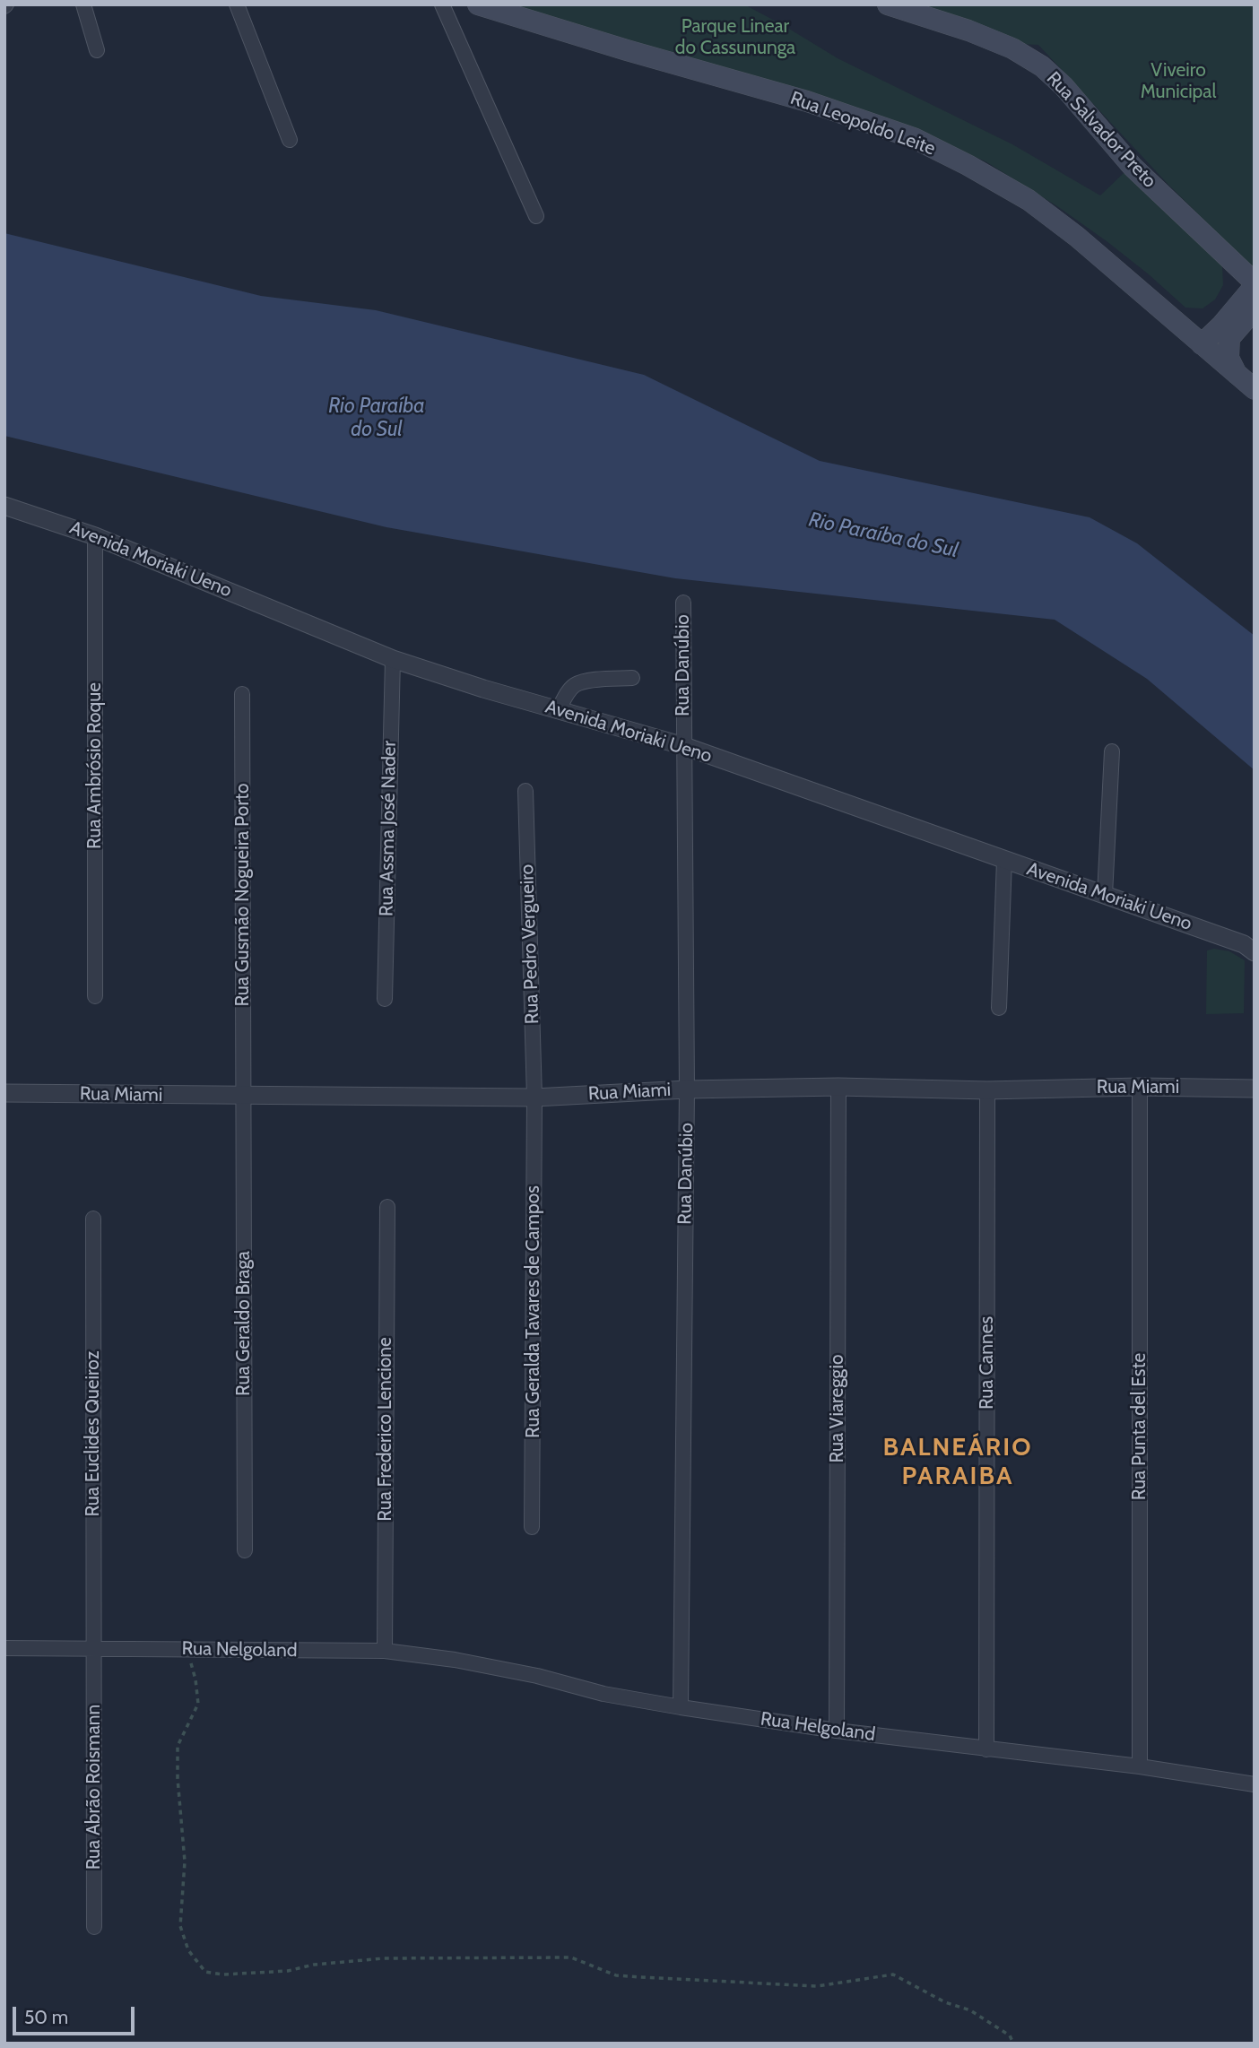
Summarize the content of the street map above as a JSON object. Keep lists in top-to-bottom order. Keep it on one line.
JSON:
{"streets":{"main road":["Rua Leopoldo Leite","Rua Salvador Preto"],"street":["Avenida Moriaki Ueno","Rua Danúbio","Rua Ambrósio Roque","Rua Assma José Nader","Rua Gusmão Nogueira Porto","Rua Pedro Vergueiro","Rua Miami","Rua Geralda Tavares de Campos","Rua Geraldo Braga","Rua Cannes","Rua Viareggio","Rua Punta del Este","Rua Frederico Lencione","Rua Euclides Queiroz","Rua Nelgoland","Rua Helgoland","Rua Abrão Roismann"]},"crossings":[["Avenida Moriaki Ueno","Rua Danúbio"],["Avenida Moriaki Ueno","Rua Ambrósio Roque"],["Avenida Moriaki Ueno","Rua Assma José Nader"],["Rua Danúbio","Rua Miami"],["Rua Danúbio","Rua Helgoland"],["Rua Gusmão Nogueira Porto","Rua Miami"],["Rua Gusmão Nogueira Porto","Rua Geraldo Braga"],["Rua Pedro Vergueiro","Rua Miami"],["Rua Pedro Vergueiro","Rua Geralda Tavares de Campos"],["Rua Miami","Rua Geralda Tavares de Campos"],["Rua Miami","Rua Geraldo Braga"],["Rua Miami","Rua Cannes"],["Rua Miami","Rua Viareggio"],["Rua Miami","Rua Punta del Este"],["Rua Cannes","Rua Helgoland"],["Rua Viareggio","Rua Helgoland"],["Rua Punta del Este","Rua Helgoland"],["Rua Frederico Lencione","Rua Nelgoland"],["Rua Frederico Lencione","Rua Helgoland"],["Rua Euclides Queiroz","Rua Nelgoland"],["Rua Euclides Queiroz","Rua Abrão Roismann"],["Rua Nelgoland","Rua Helgoland"],["Rua Nelgoland","Rua Abrão Roismann"]],"districts":["BALNEÁRIO PARAIBA"],"water":["Rio Paraíba do Sul"],"parks":["Parque Linear do Cassununga","Viveiro Municipal"],"scale_bar":"50 m"}
